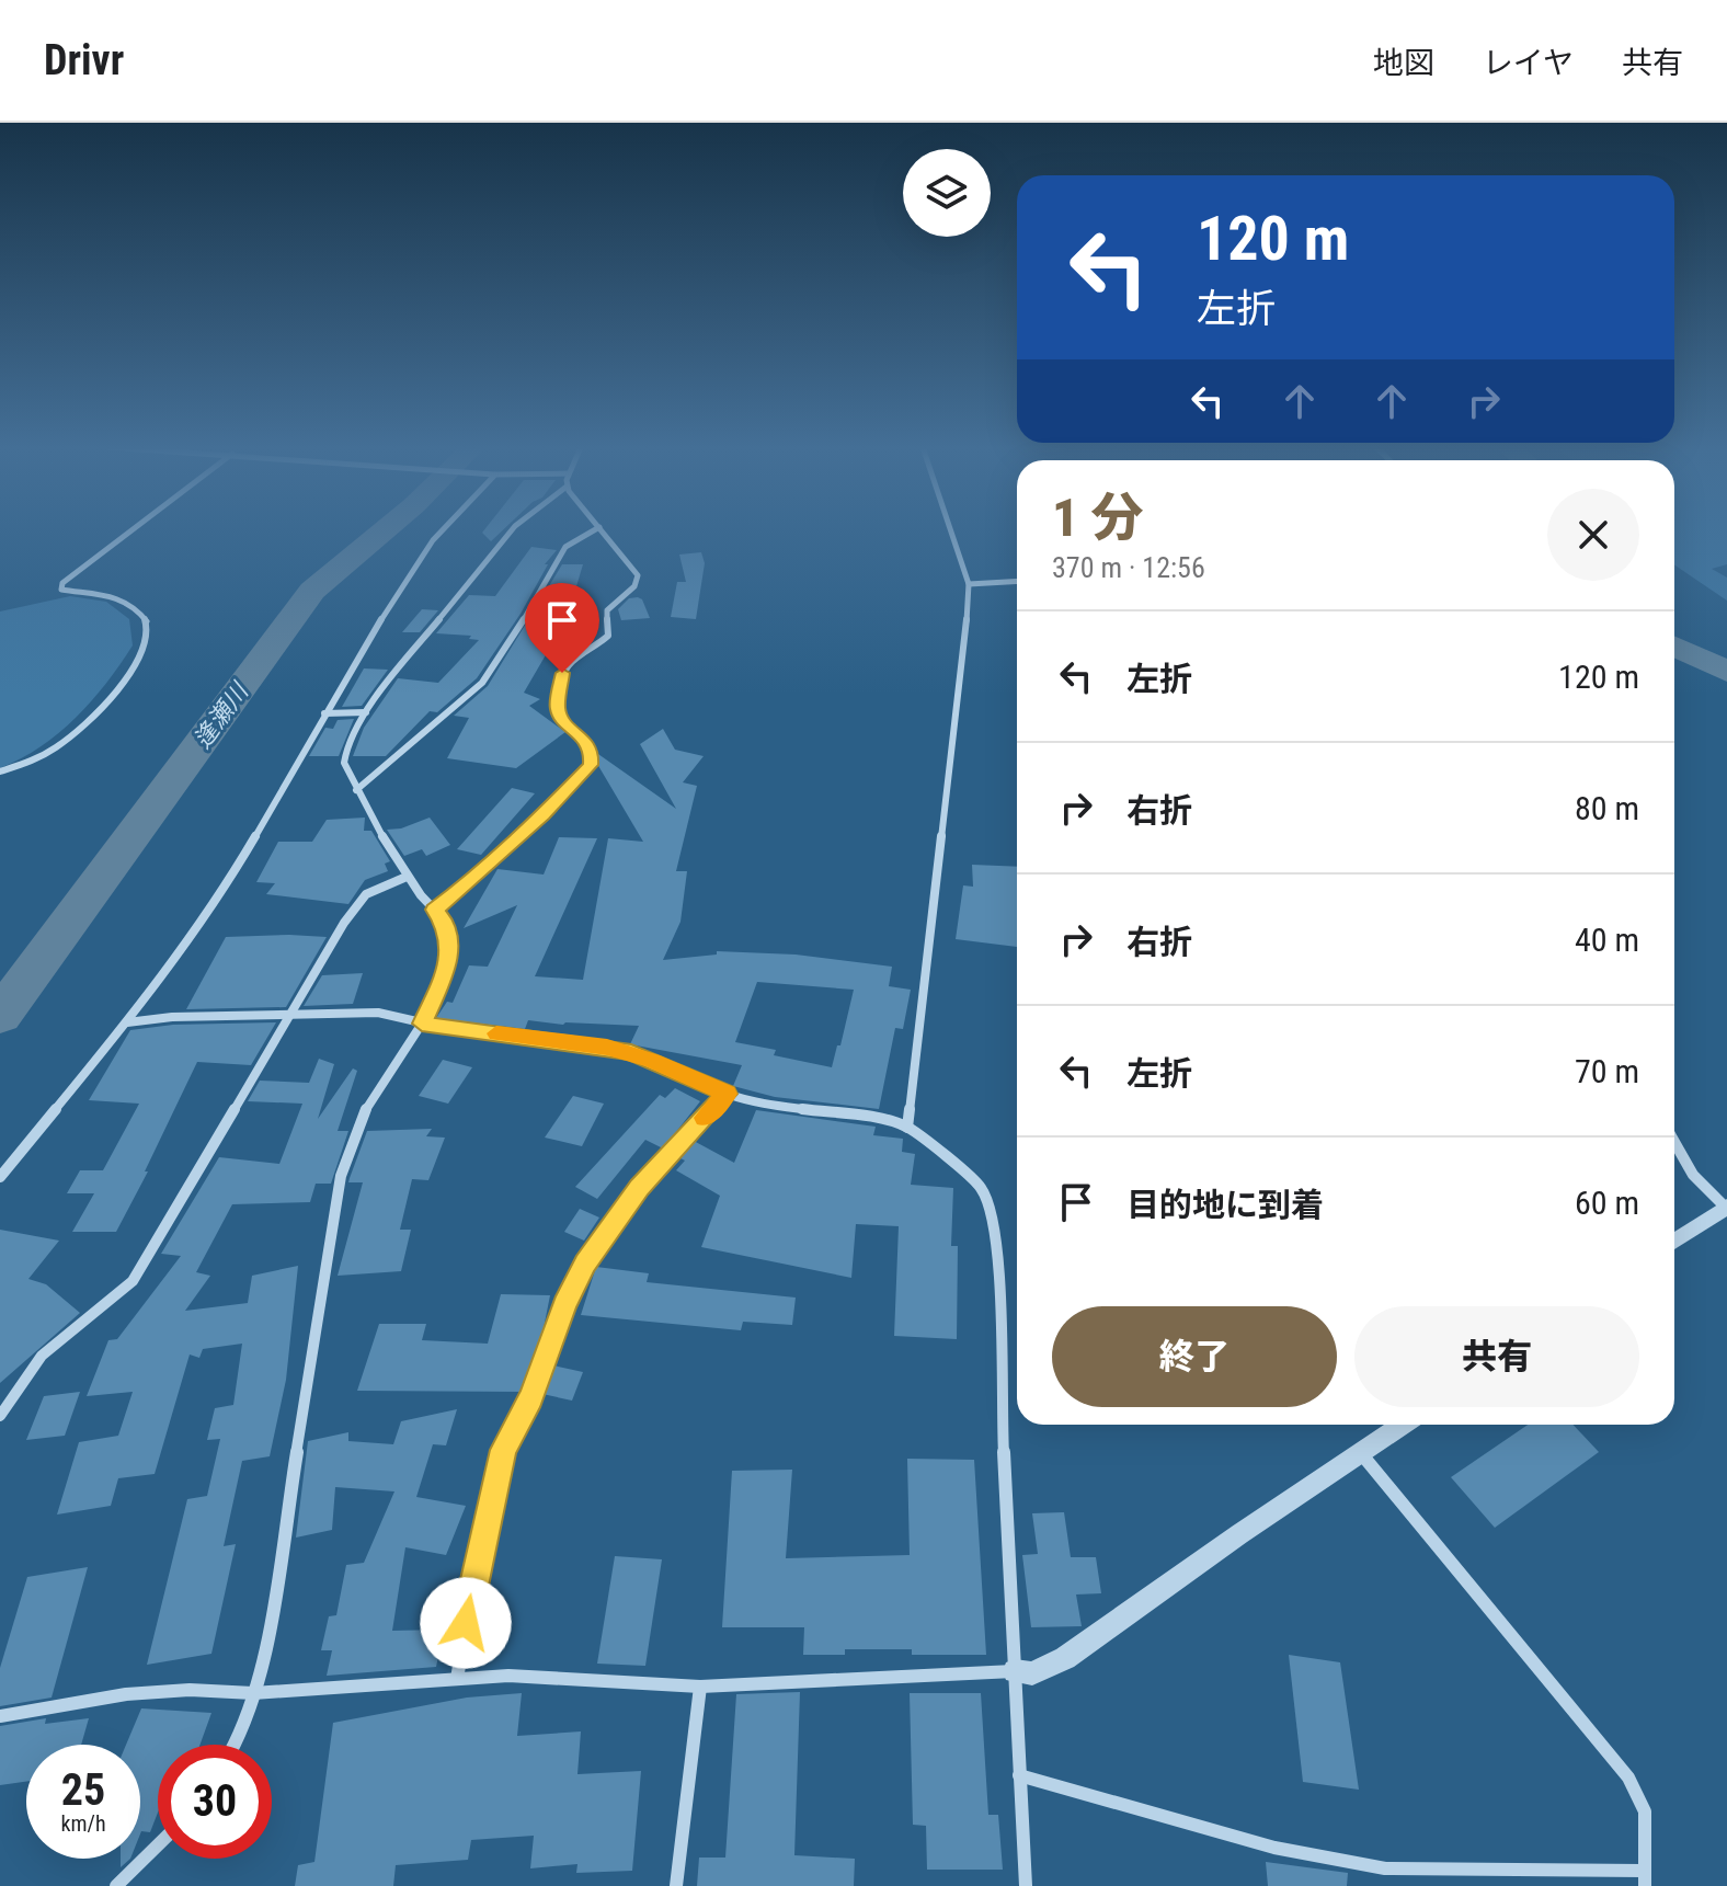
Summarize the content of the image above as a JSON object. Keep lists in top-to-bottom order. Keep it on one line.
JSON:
{"water":["逢瀬川"],"page":{"header":"Drivr","nav":["地図","レイヤ","共有"],"turn":["120 m","左折"],"heading":["1 分","370 m · 12:56"],"list":[{"name":"左折","value":"120 m"},{"name":"右折","value":"80 m"},{"name":"右折","value":"40 m"},{"name":"左折","value":"70 m"},{"name":"目的地に到着","value":"60 m"}],"buttons":["終了","共有"],"speed":"25 km/h","limit":"30"}}
